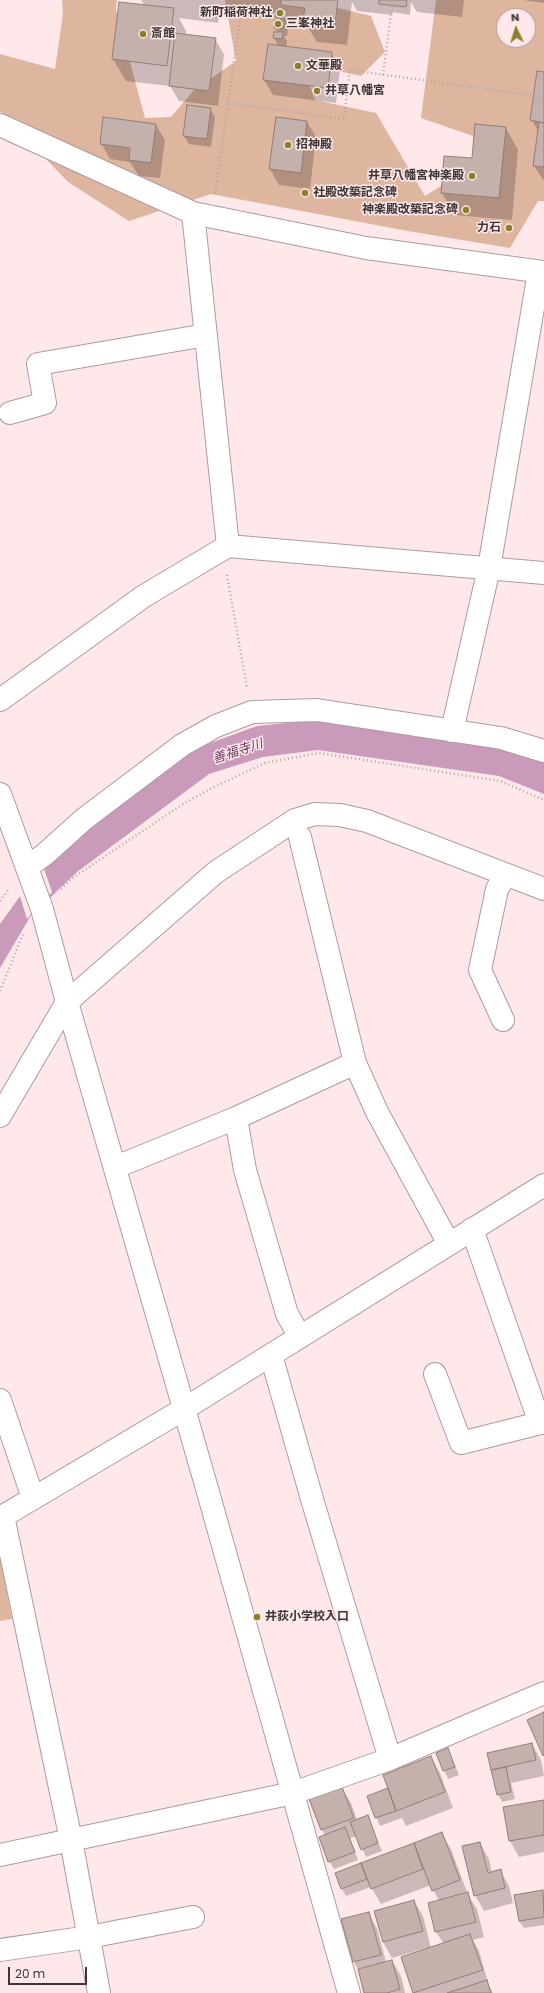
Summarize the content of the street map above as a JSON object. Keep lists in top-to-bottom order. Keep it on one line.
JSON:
{"water":["善福寺川"],"places":["新町稲荷神社","三峯神社","斎館","文華殿","井草八幡宮","招神殿","井草八幡宮神楽殿","社殿改築記念碑","神楽殿改築記念碑","力石","井荻小学校入口"],"scale_bar":"20 m","north":"top"}
